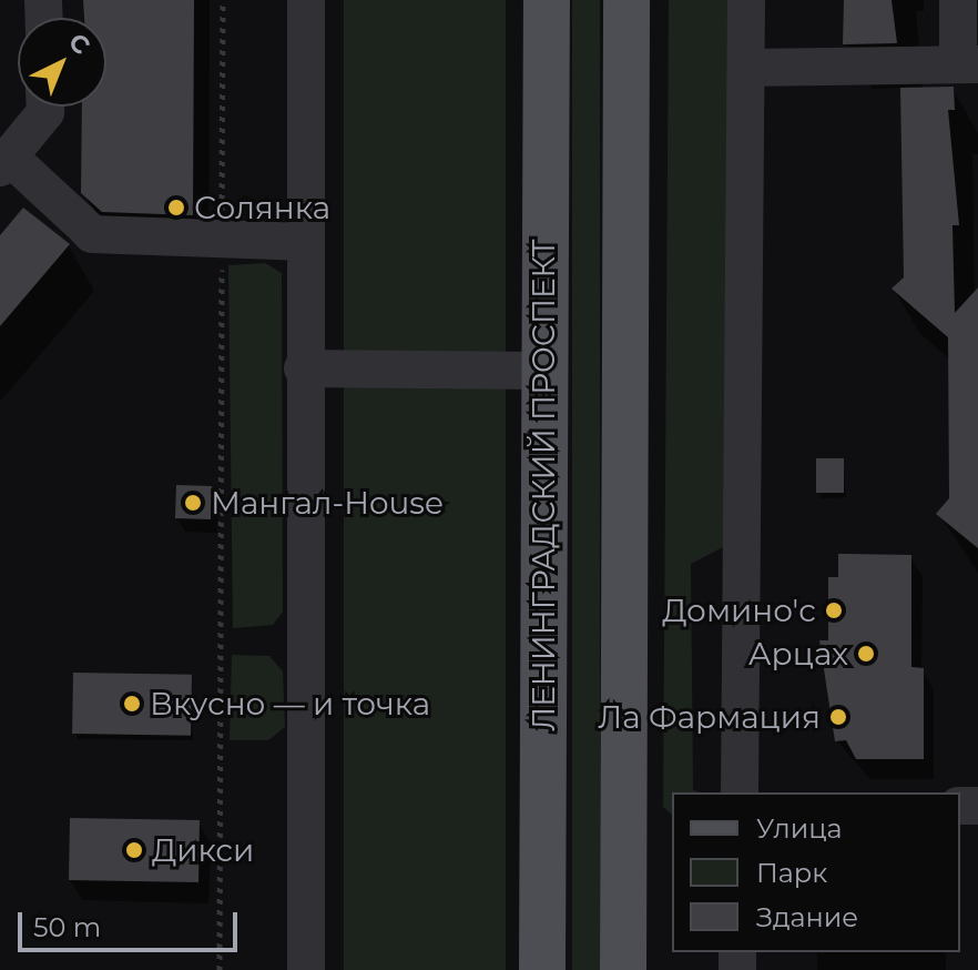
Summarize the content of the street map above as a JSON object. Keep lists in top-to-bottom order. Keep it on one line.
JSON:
{"streets":{"main road":["ЛЕНИНГРАДСКИЙ ПРОСПЕКТ"]},"places":["Солянка","Мангал-House","Домино'c","Арцах","Вкусно — и точка","Ла Фармация","Дикси"],"legend":["Улица","Парк","Здание"],"scale_bar":"50 m","north":"top right"}
